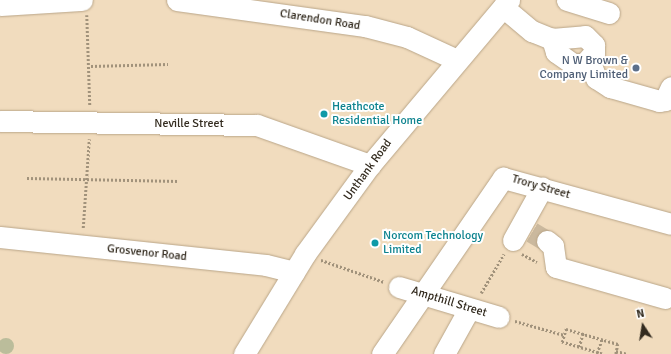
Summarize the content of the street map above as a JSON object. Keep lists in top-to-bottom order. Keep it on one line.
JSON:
{"streets":{"street":["Clarendon Road","Neville Street","Unthank Road","Trory Street","Grosvenor Road","Ampthill Street"]},"crossings":[["Clarendon Road","Unthank Road"],["Neville Street","Unthank Road"],["Unthank Road","Grosvenor Road"],["Trory Street","Ampthill Street"]],"places":["N W Brown & Company Limited","Heathcote Residential Home","Norcom Technology Limited"],"north":"top"}
